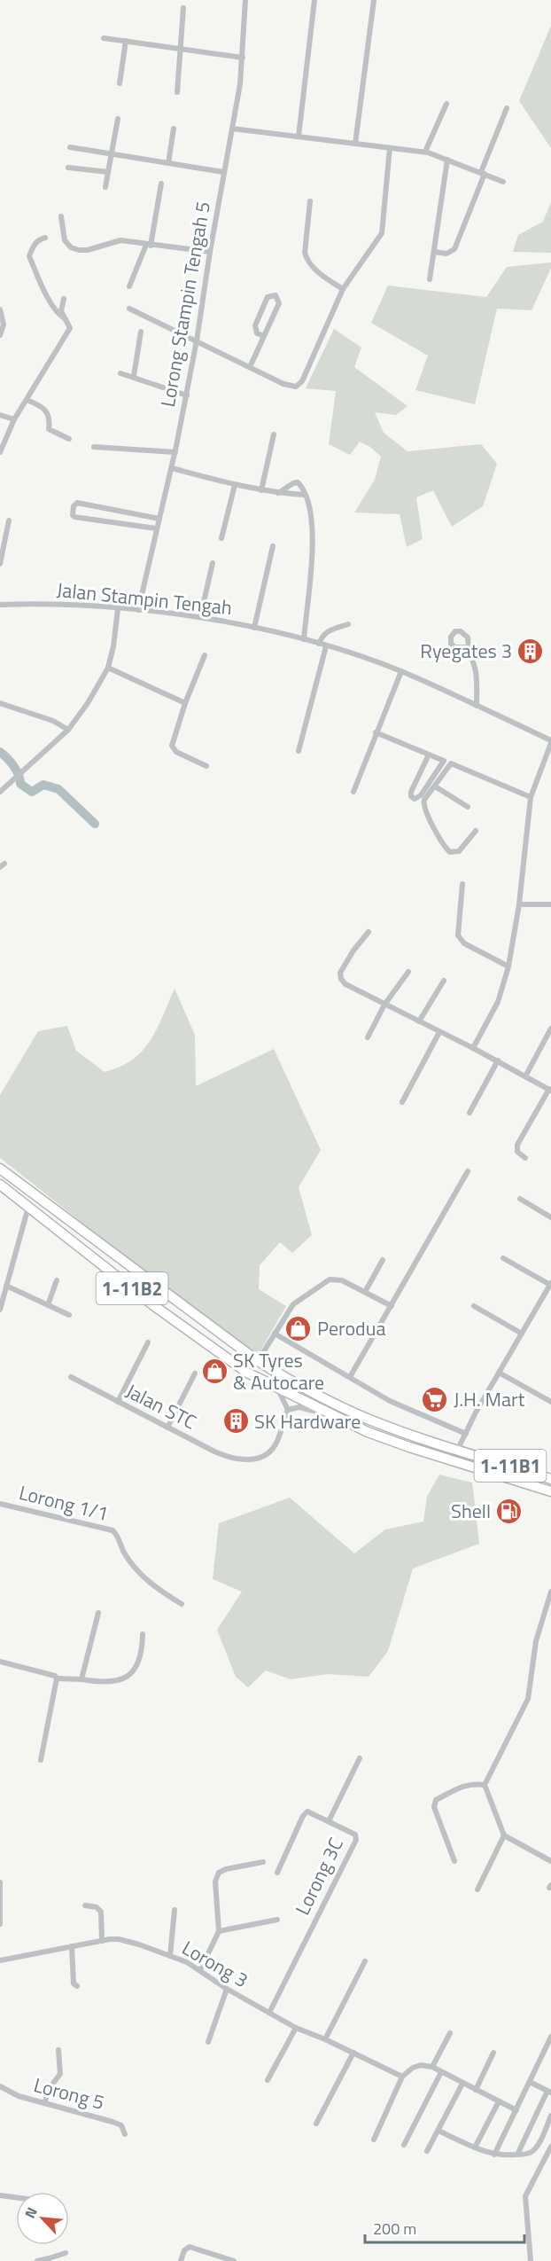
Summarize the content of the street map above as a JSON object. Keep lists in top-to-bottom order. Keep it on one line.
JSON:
{"streets":{"highway":["1-11B2","1-11B1"],"street":["Lorong Stampin Tengah 5","Jalan Stampin Tengah","Jalan STC","Lorong 1/1","Lorong 3C","Lorong 3","Lorong 5"]},"crossings":[["Lorong Stampin Tengah 5","Jalan Stampin Tengah"],["Lorong 3C","Lorong 3"]],"places":{"building":["Ryegates 3","SK Hardware"],"shop":["Perodua","SK Tyres & Autocare"],"supermarket":["J.H. Mart"],"fuel station":["Shell"]},"scale_bar":"200 m","north":"top left"}
